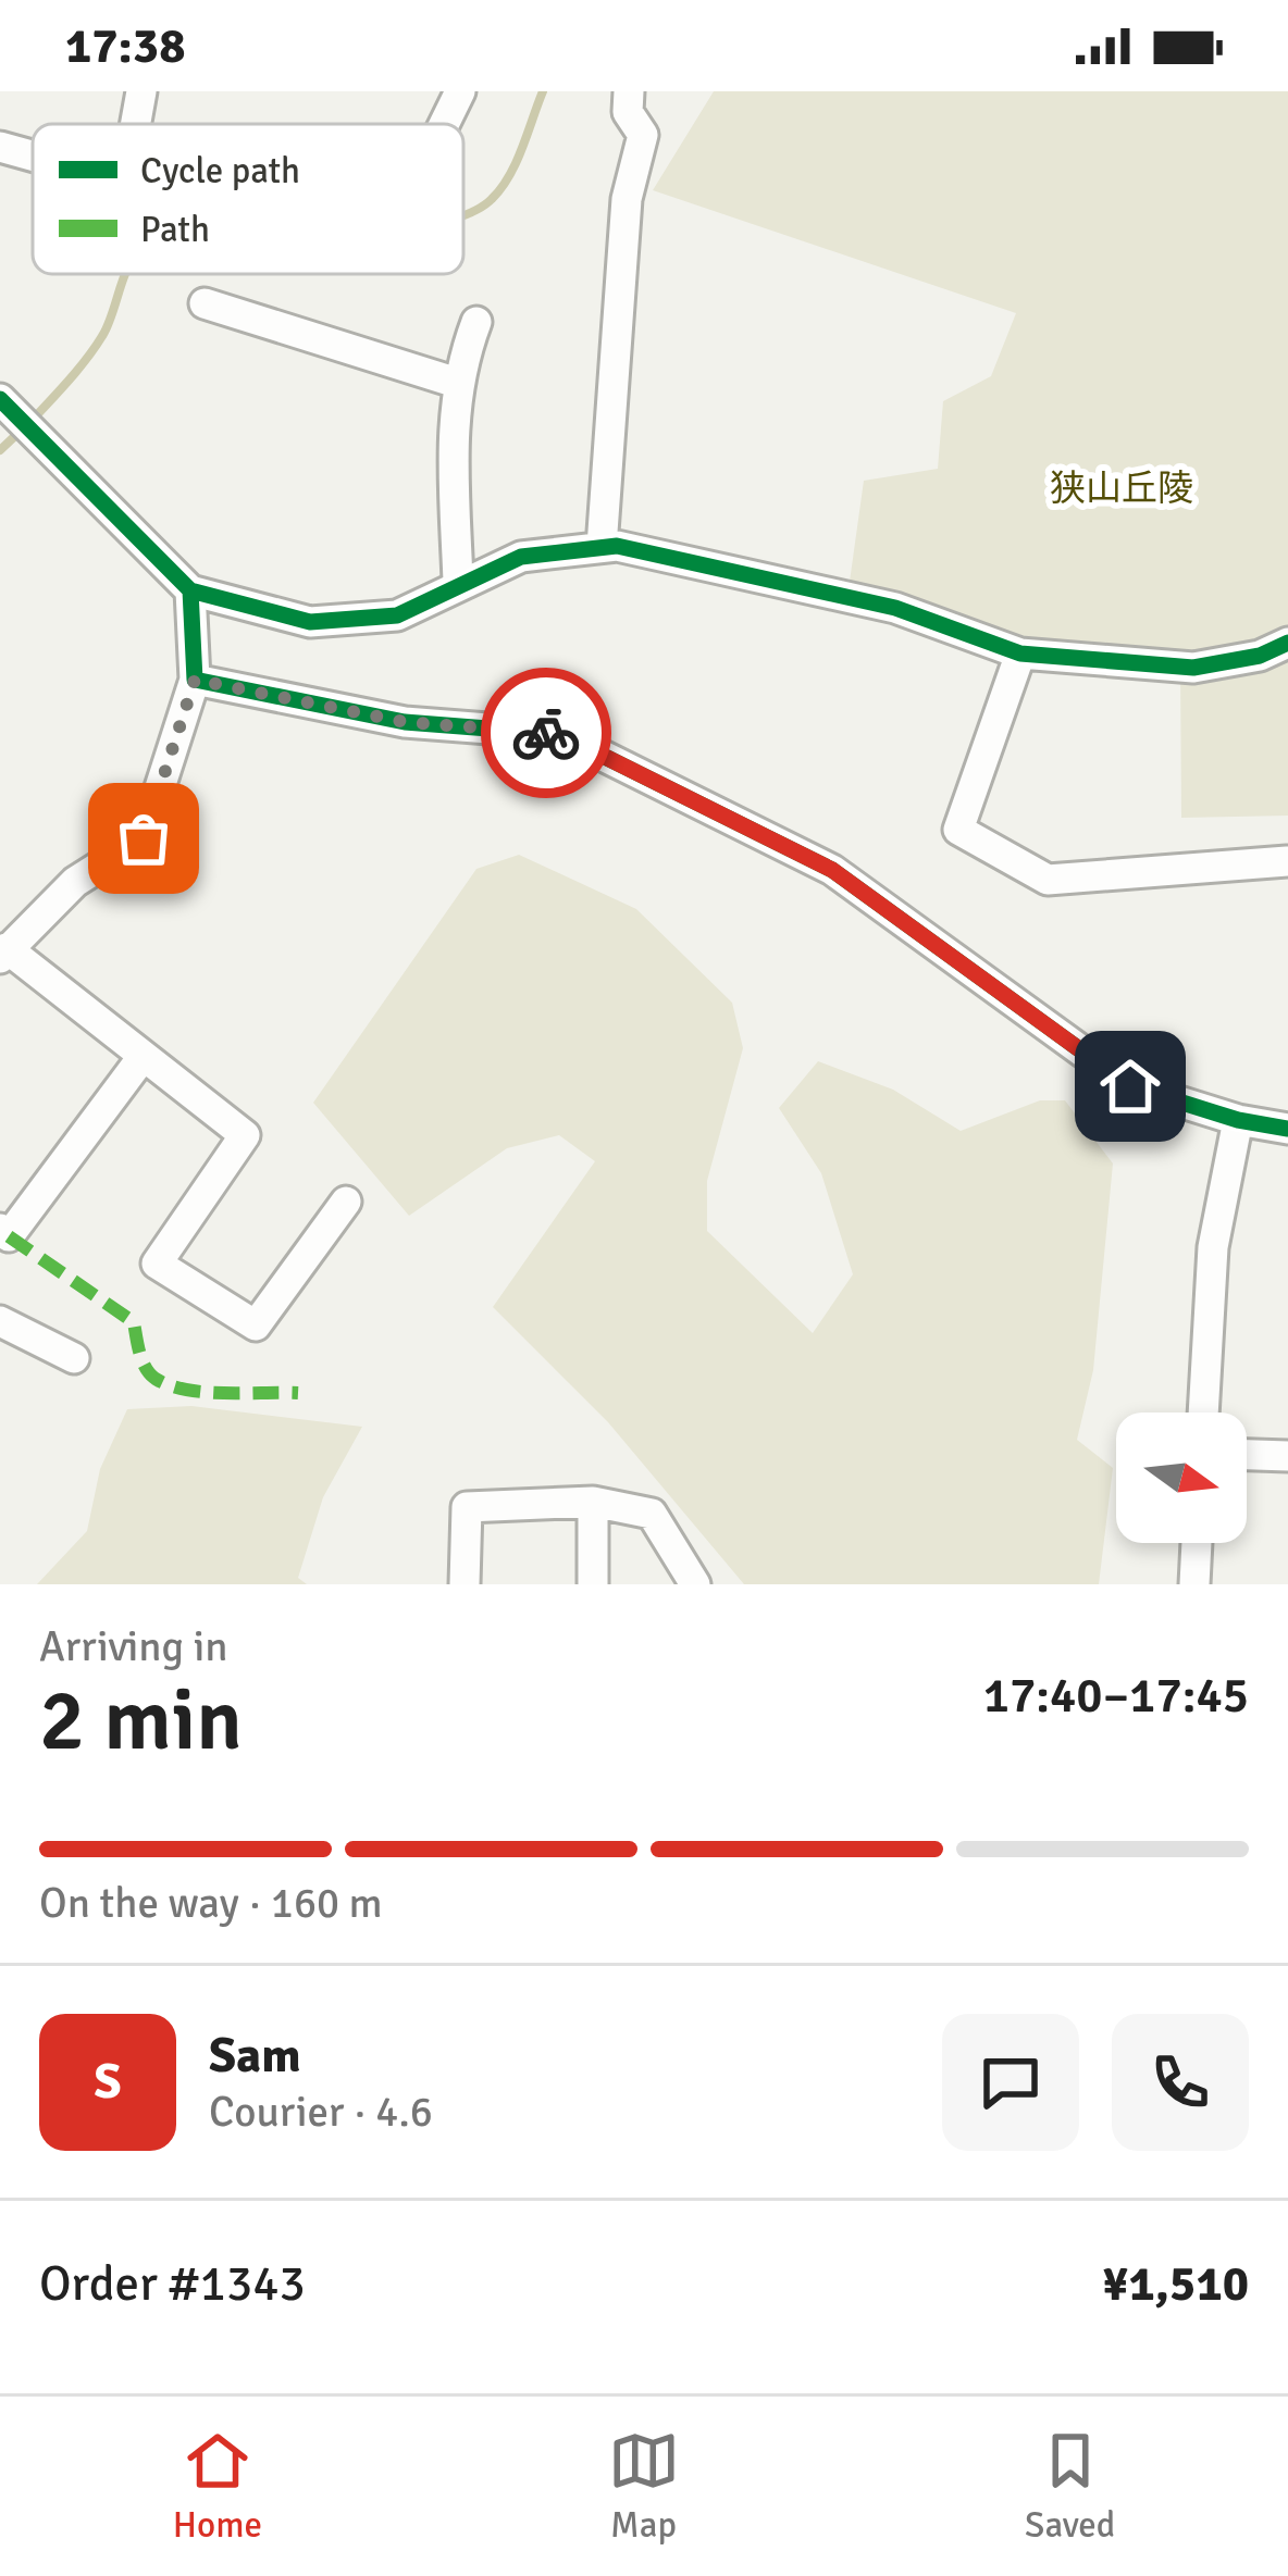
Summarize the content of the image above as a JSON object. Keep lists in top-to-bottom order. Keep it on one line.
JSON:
{"parks":["狭山丘陵"],"legend":["Cycle path","Path"],"north":"right","page":{"status":"17:38","heading":["2 min","Arriving in","17:40–17:45"],"panel":["Sam","Courier · 4.6","Order #1343","¥1,510"],"bar":"On the way · 160 m","round":"S","tabs":["Home","Map","Saved"]}}
